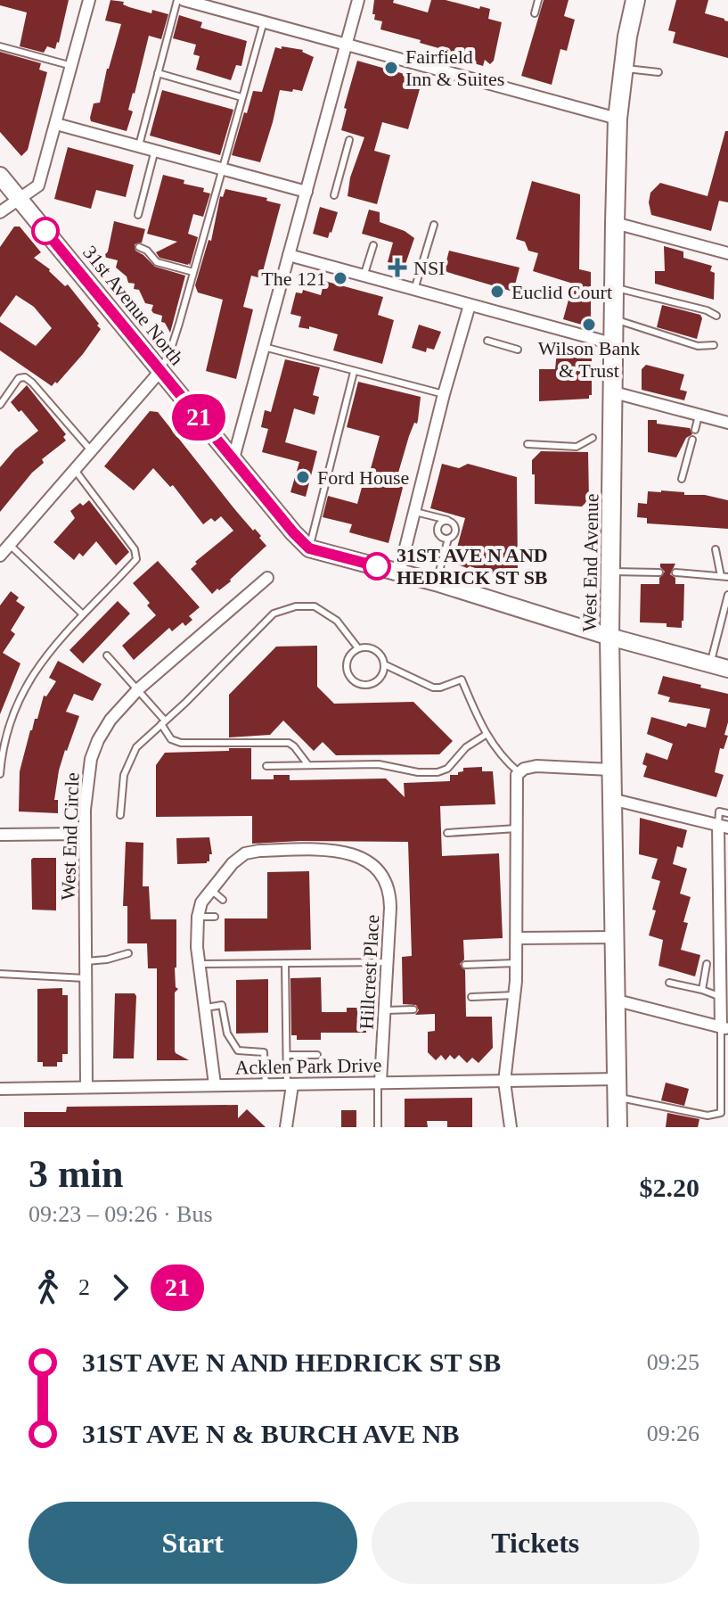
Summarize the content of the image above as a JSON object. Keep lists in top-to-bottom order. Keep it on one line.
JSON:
{"streets":{"main road":["31st Avenue North","West End Avenue"],"street":["West End Circle","Hillcrest Place","Acklen Park Drive"]},"crossings":[["West End Avenue","Acklen Park Drive"],["West End Circle","Acklen Park Drive"],["Hillcrest Place","Acklen Park Drive"]],"places":{"other":["Fairfield Inn & Suites","The 121","Euclid Court","Wilson Bank & Trust","Ford House","31ST AVE N AND HEDRICK ST SB"],"health":["NSI"]},"lines":["bus line 21"],"page":{"on_map":"21","heading":["3 min","09:23 – 09:26 · Bus","$2.20"],"legs":["2","21"],"list":[{"name":"31ST AVE N AND HEDRICK ST SB","value":"09:25"},{"name":"31ST AVE N & BURCH AVE NB","value":"09:26"}],"buttons":["Start","Tickets"]}}
